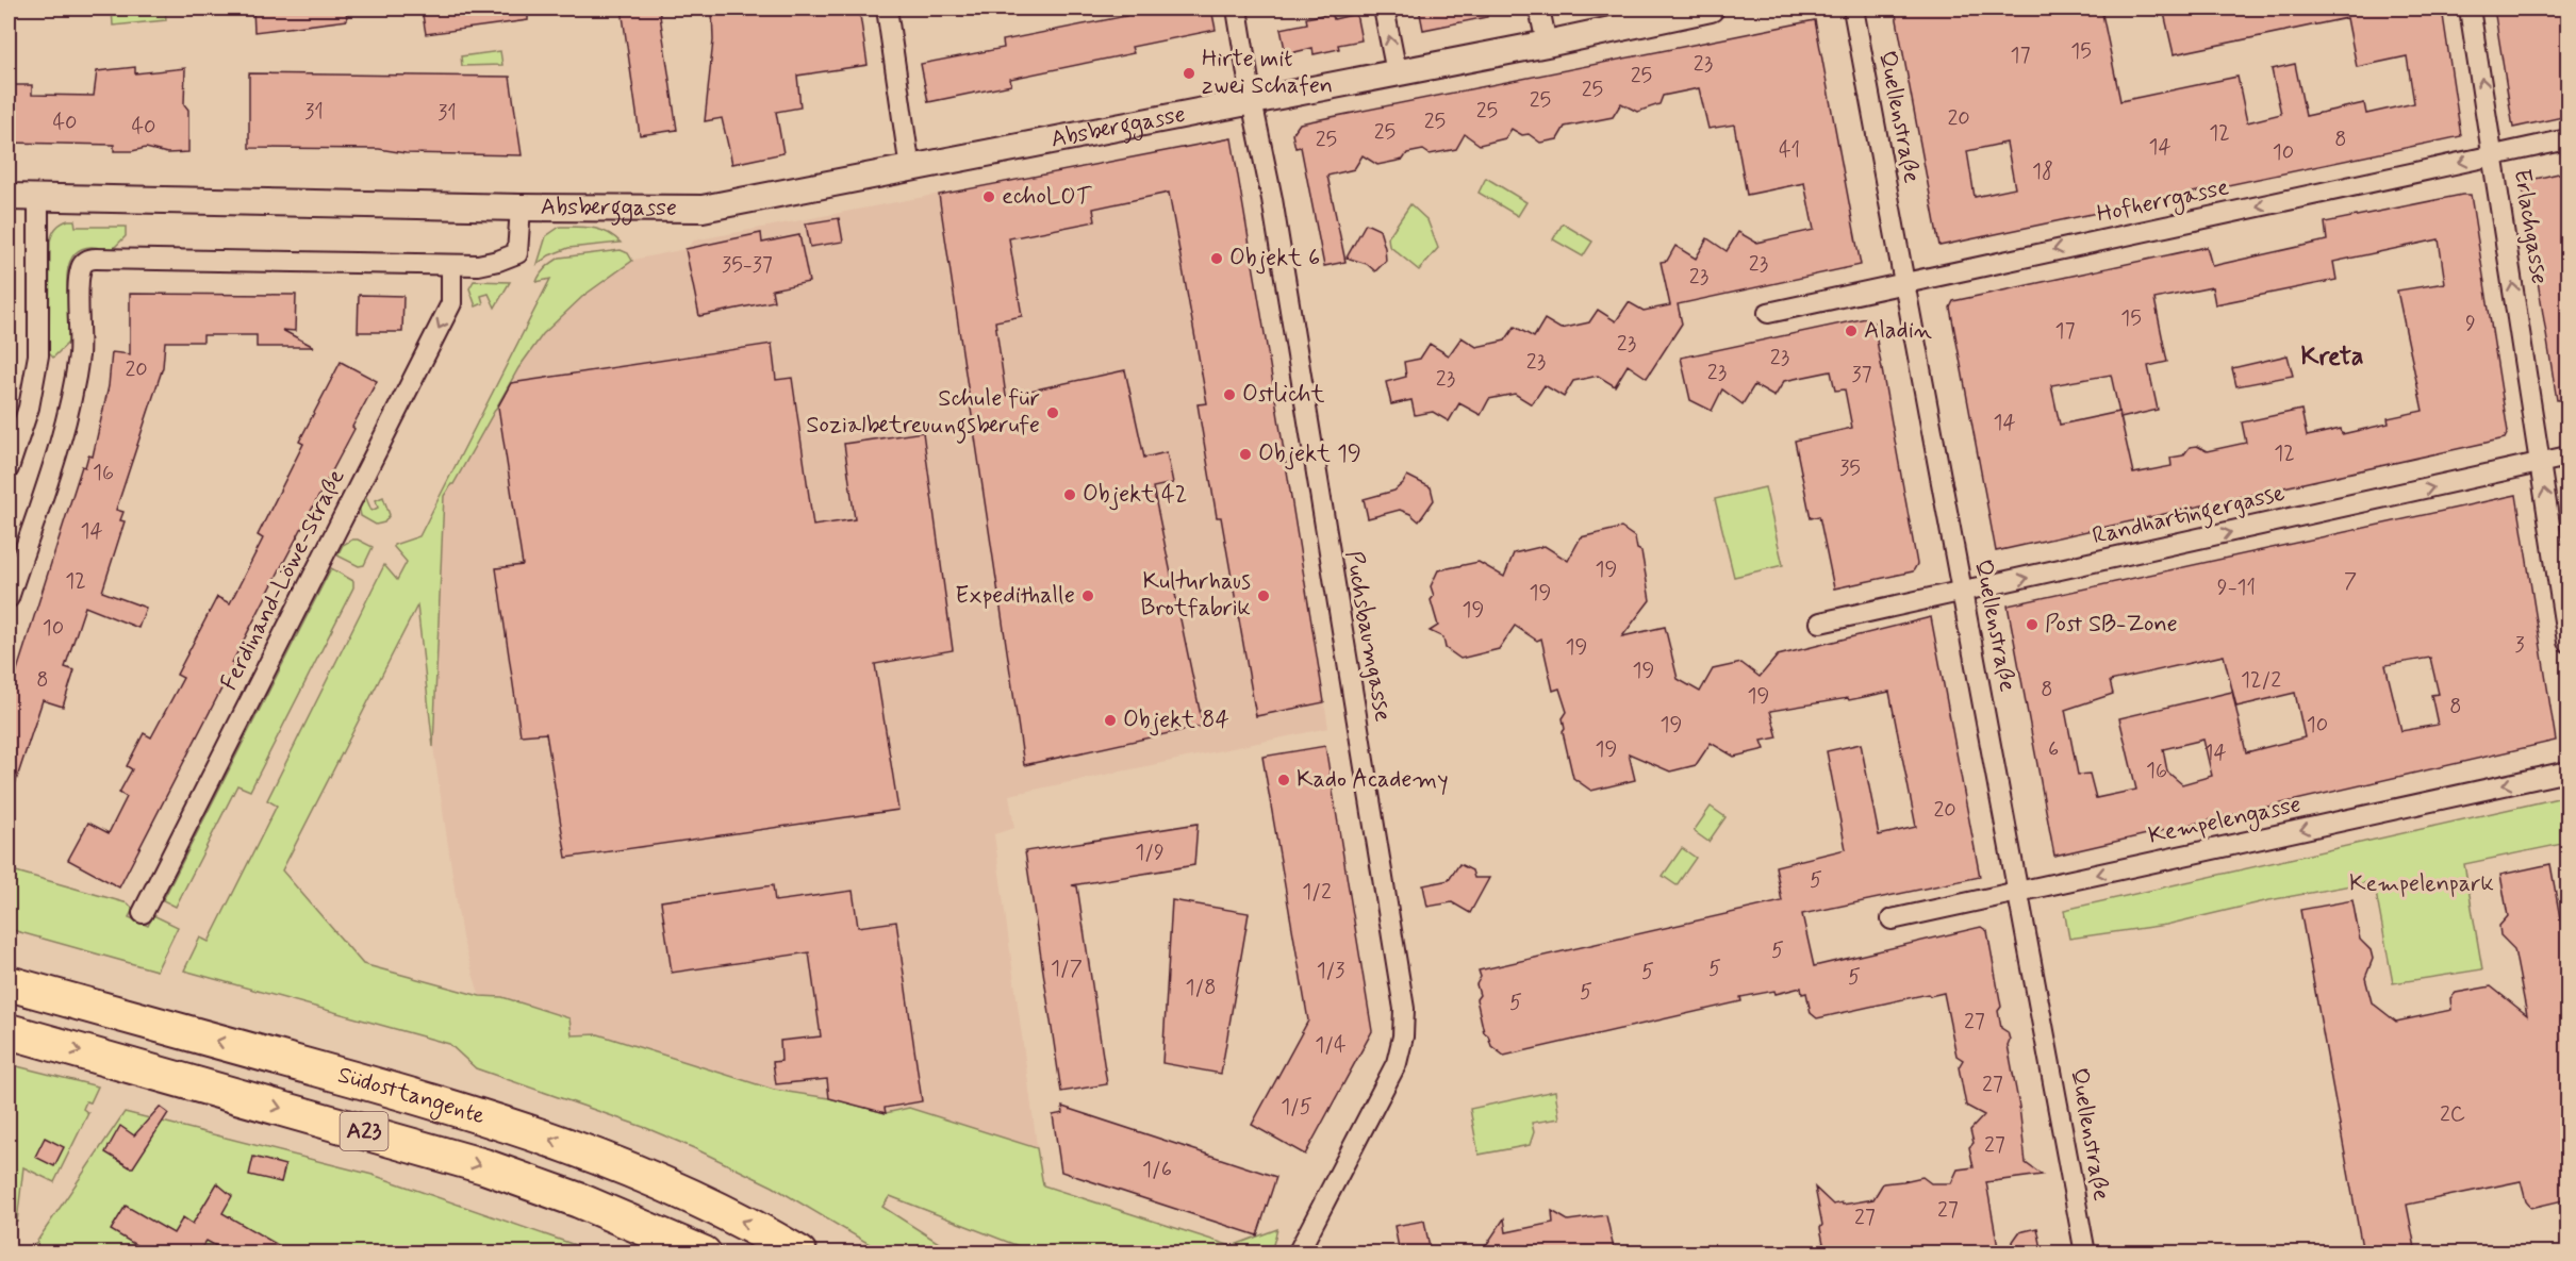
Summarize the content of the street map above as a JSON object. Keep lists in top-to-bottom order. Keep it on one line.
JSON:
{"streets":{"highway":["Südosttangente","A23"],"street":["Quellenstraße","Absberggasse","Hofherrgasse","Erlachgasse","Randhartingergasse","Ferdinand-Löwe-Straße","Puchsbaumgasse","Kempelengasse"]},"crossings":[["Quellenstraße","Hofherrgasse"],["Quellenstraße","Randhartingergasse"],["Quellenstraße","Kempelengasse"],["Absberggasse","Ferdinand-Löwe-Straße"],["Absberggasse","Puchsbaumgasse"],["Hofherrgasse","Erlachgasse"],["Erlachgasse","Randhartingergasse"]],"one_way":["Hofherrgasse","Erlachgasse","Randhartingergasse","Ferdinand-Löwe-Straße","Kempelengasse"],"districts":["Kreta"],"parks":["Kempelenpark"],"places":["Hirte mit zwei Schafen","echoLOT","Objekt 6","Aladin","Ostlicht","Schule für Sozialbetreuungsberufe","Objekt 19","Objekt 42","Expedithalle","Kulturhaus Brotfabrik","Post SB-Zone","Objekt 84","Kado Academy"],"house_numbers":["15","17","23","25","25","25","25","31","31","20","25","40","40","25","12","25","8","14","41","10","18","23","35-37","23","15","9","17","23","23","23","20","23","37","23","14","12","35","16","14","19","12","7","9-11","19","19","10","3","19","19","8","12/2","8","19","8","19","10","19","6","14","16","20","1/9","5","1/2","5","1/7","5","1/3","5","5","1/8","5","5","27","1/4","27","1/5","2C","27","1/6","27","27"]}
